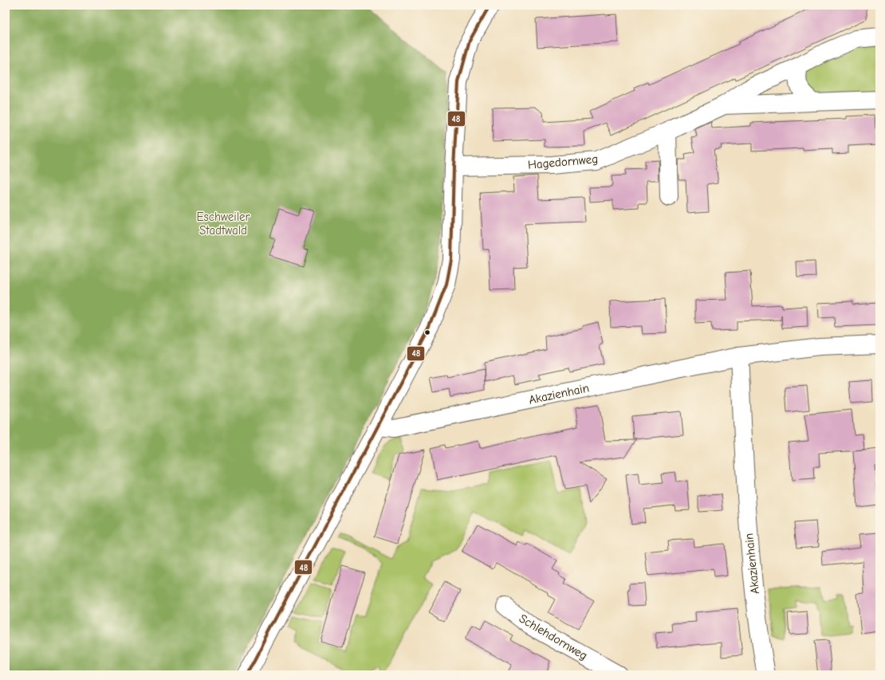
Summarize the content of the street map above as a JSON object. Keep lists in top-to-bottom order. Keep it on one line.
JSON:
{"streets":{"street":["Hagedornweg","Akazienhain","Schlehdornweg"]},"parks":["Eschweiler Stadtwald"],"lines":["transit line 48"]}
